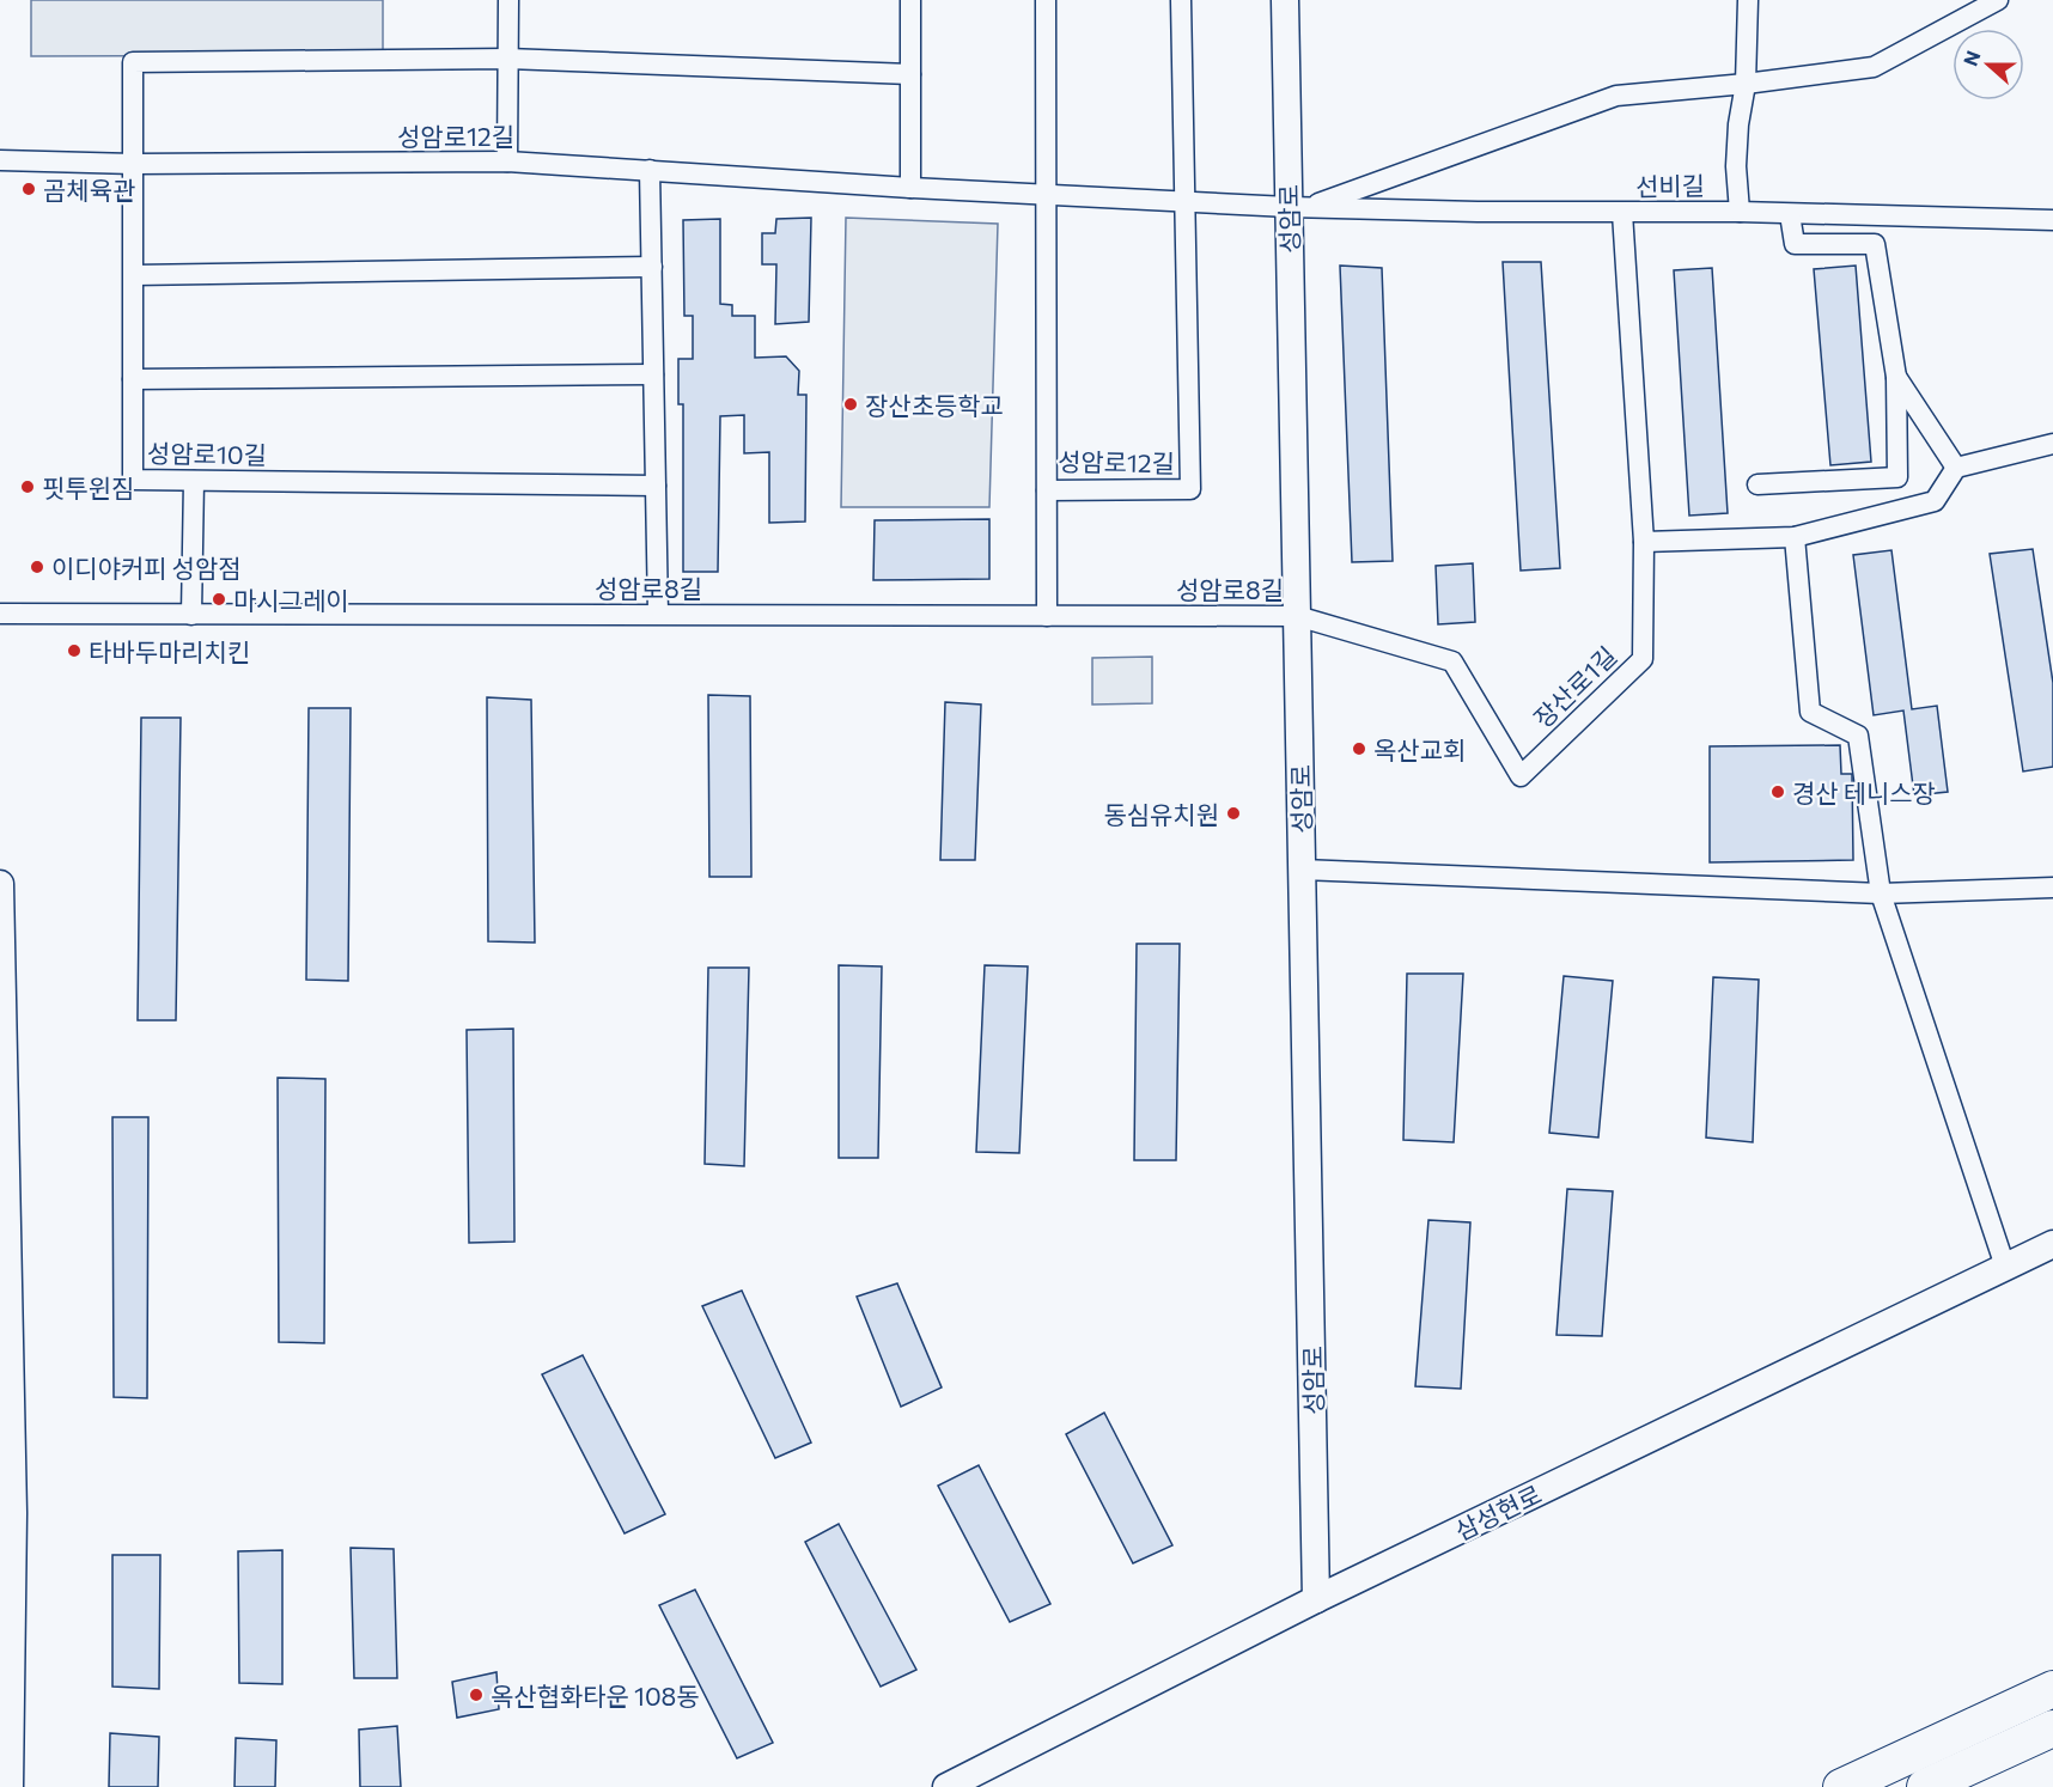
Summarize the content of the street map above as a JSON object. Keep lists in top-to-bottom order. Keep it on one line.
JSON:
{"streets":{"street":["성암로12길","선비길","성암로","성암로10길","성암로8길","장산로1길","삼성현로"]},"crossings":[["성암로12길","선비길"],["성암로12길","성암로"],["성암로12길","성암로10길"],["선비길","성암로"],["선비길","장산로1길"],["성암로","성암로8길"],["성암로","삼성현로"],["성암로8길","장산로1길"]],"places":["곰체육관","장산초등학교","핏투윈짐","이디야커피 성암점","마시그레이","타바두마리치킨","옥산교회","경산 테니스장","동심유치원","옥산협화타운 108동"],"north":"left"}
